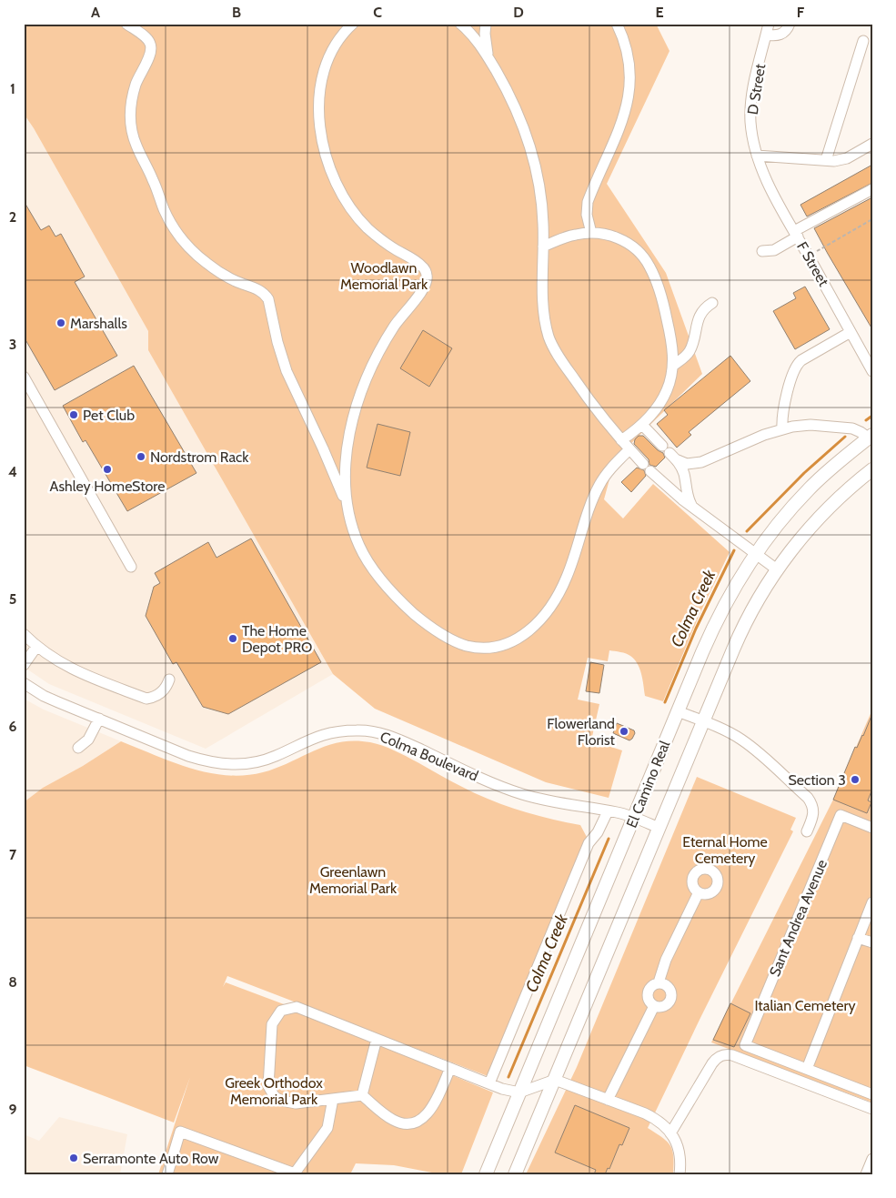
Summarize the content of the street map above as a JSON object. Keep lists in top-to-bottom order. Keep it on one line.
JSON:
{"streets":{"main road":["El Camino Real"],"street":["D Street","F Street","Colma Boulevard","Sant Andrea Avenue"]},"crossings":[["D Street","F Street"],["Colma Boulevard","El Camino Real"]],"water":["Colma Creek"],"parks":["Woodlawn Memorial Park","Eternal Home Cemetery","Greenlawn Memorial Park","Italian Cemetery","Greek Orthodox Memorial Park"],"places":["Marshalls","Pet Club","Nordstrom Rack","Ashley HomeStore","The Home Depot PRO","Flowerland Florist","Section 3","Serramonte Auto Row"],"grid":{"columns":["A","B","C","D","E","F"],"rows":["1","2","3","4","5","6","7","8","9"]}}
